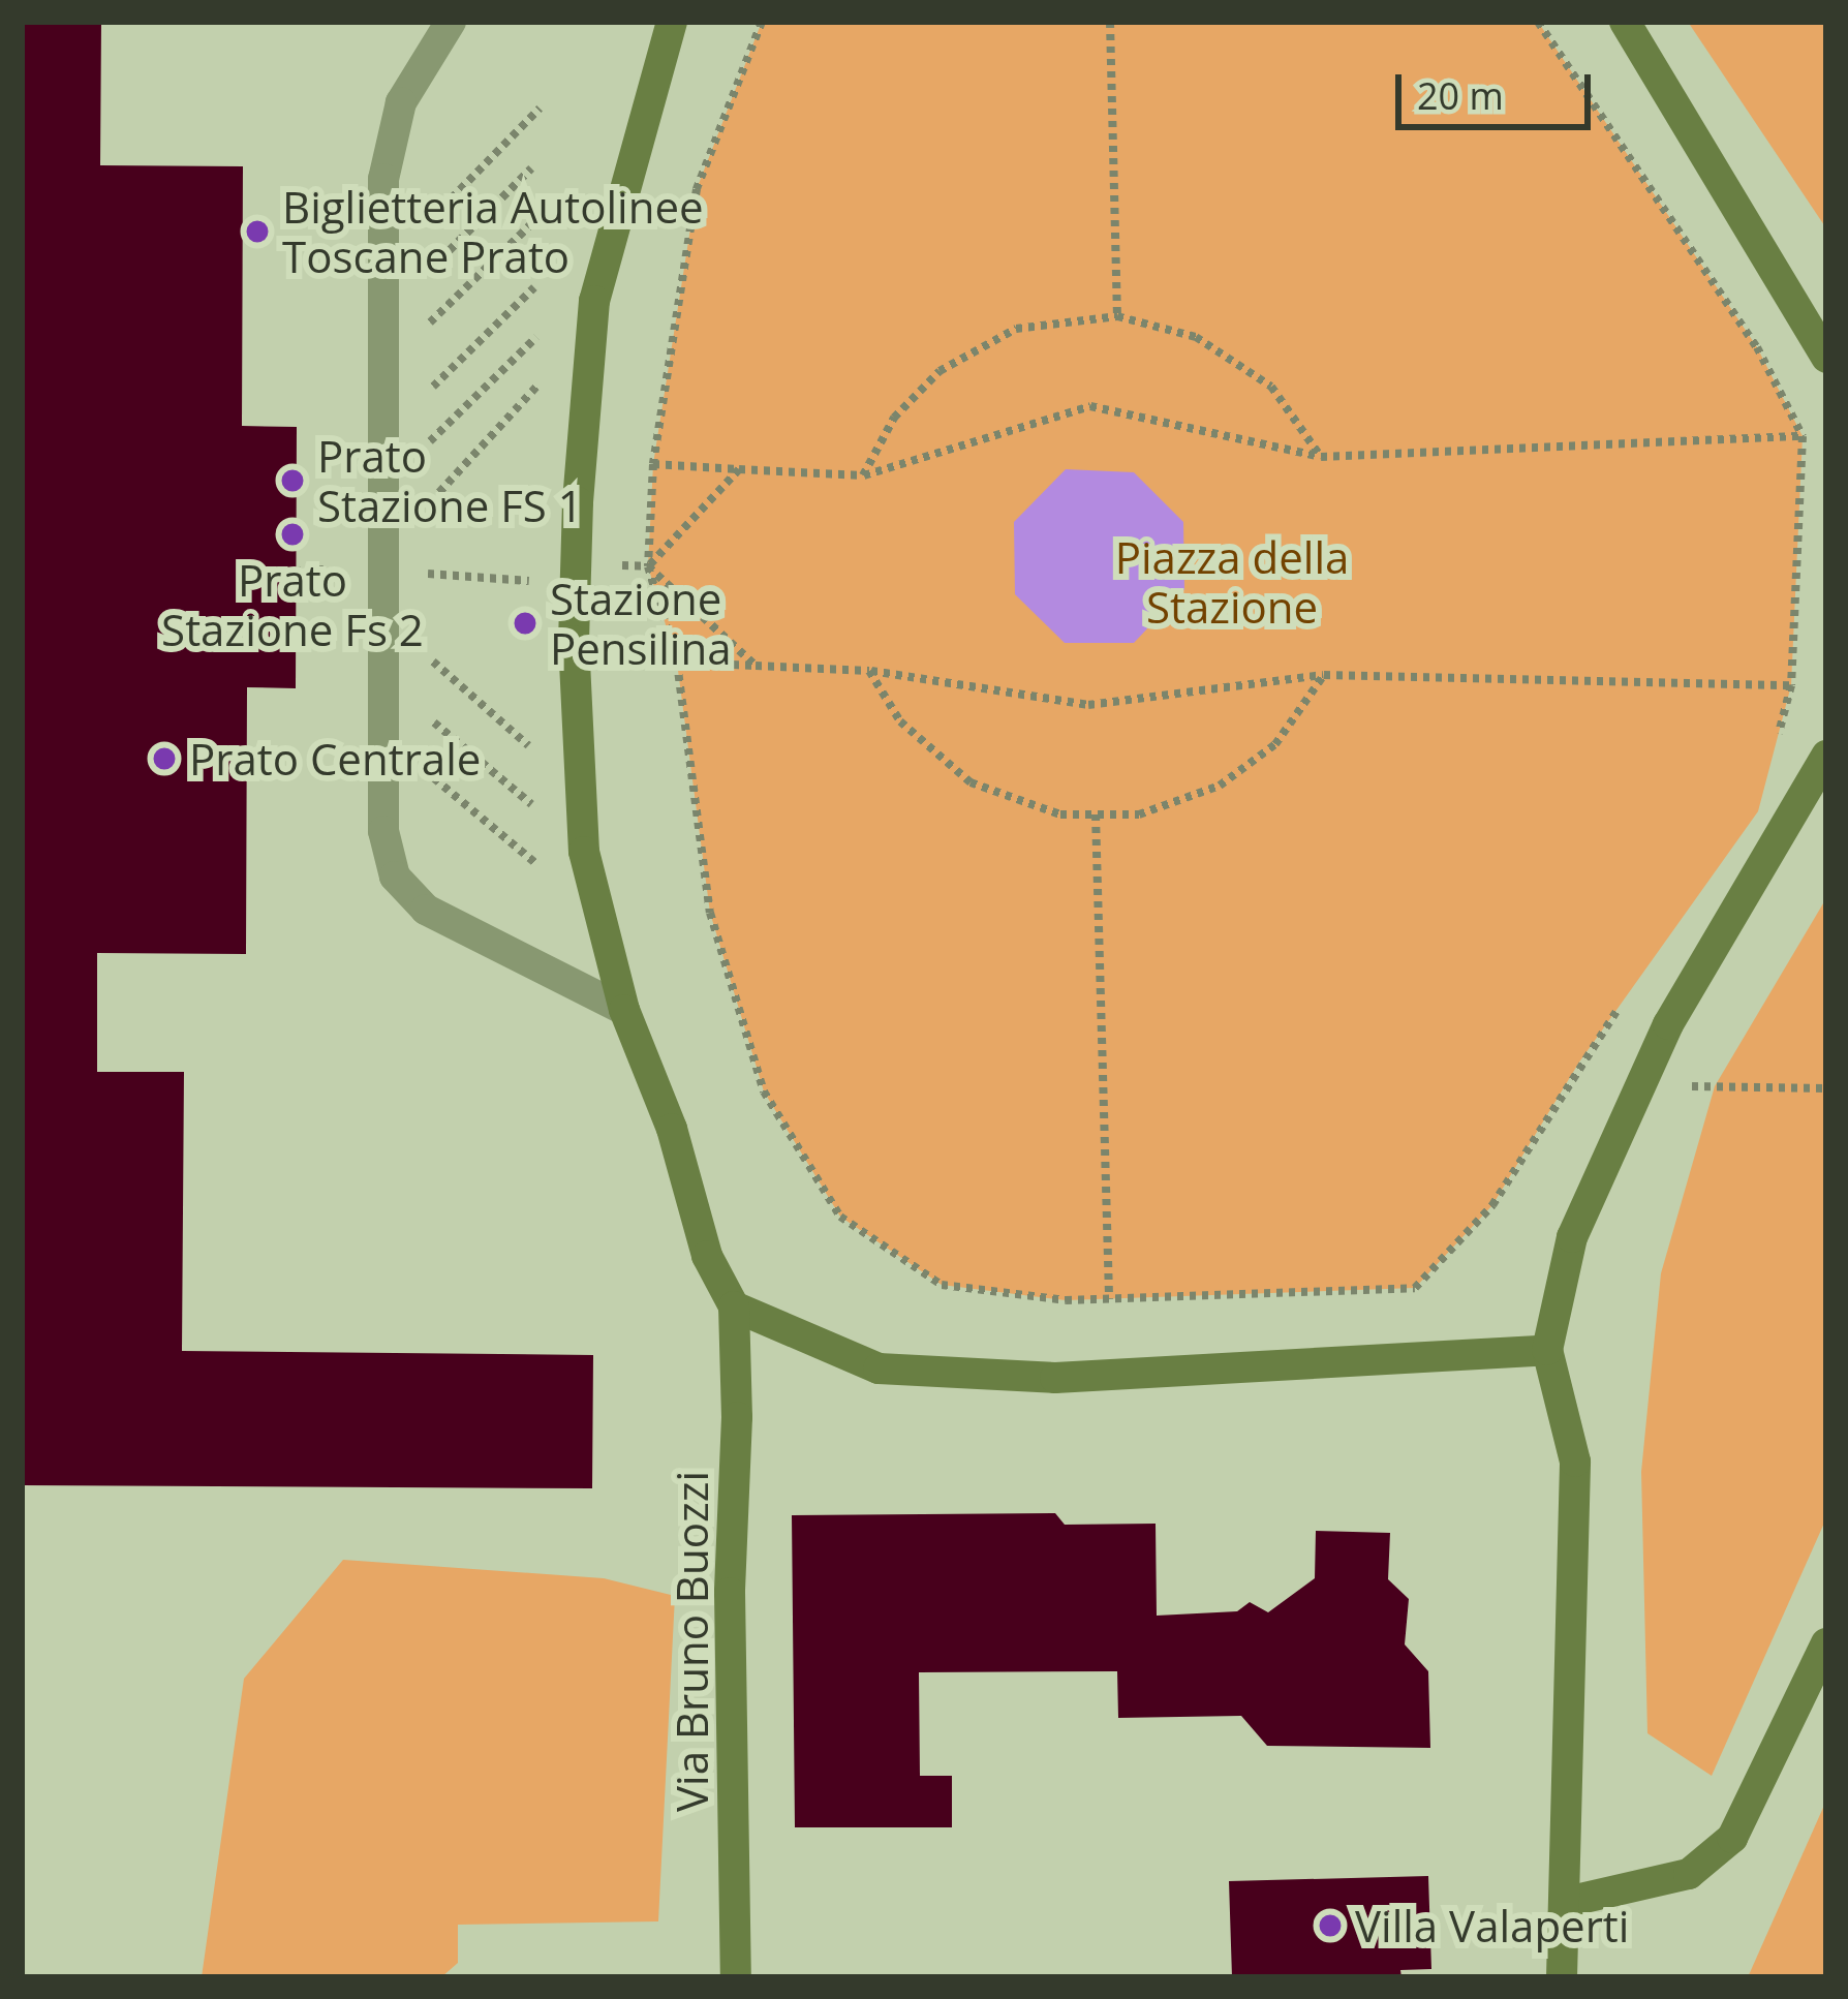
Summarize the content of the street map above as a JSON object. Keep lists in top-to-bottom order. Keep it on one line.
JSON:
{"streets":{"street":["Via Bruno Buozzi"]},"parks":["Piazza della Stazione"],"places":["Biglietteria Autolinee Toscane Prato","Prato Stazione FS 1","Prato Stazione Fs 2","Stazione Pensilina","Prato Centrale","Villa Valaperti"],"scale_bar":"20 m"}
